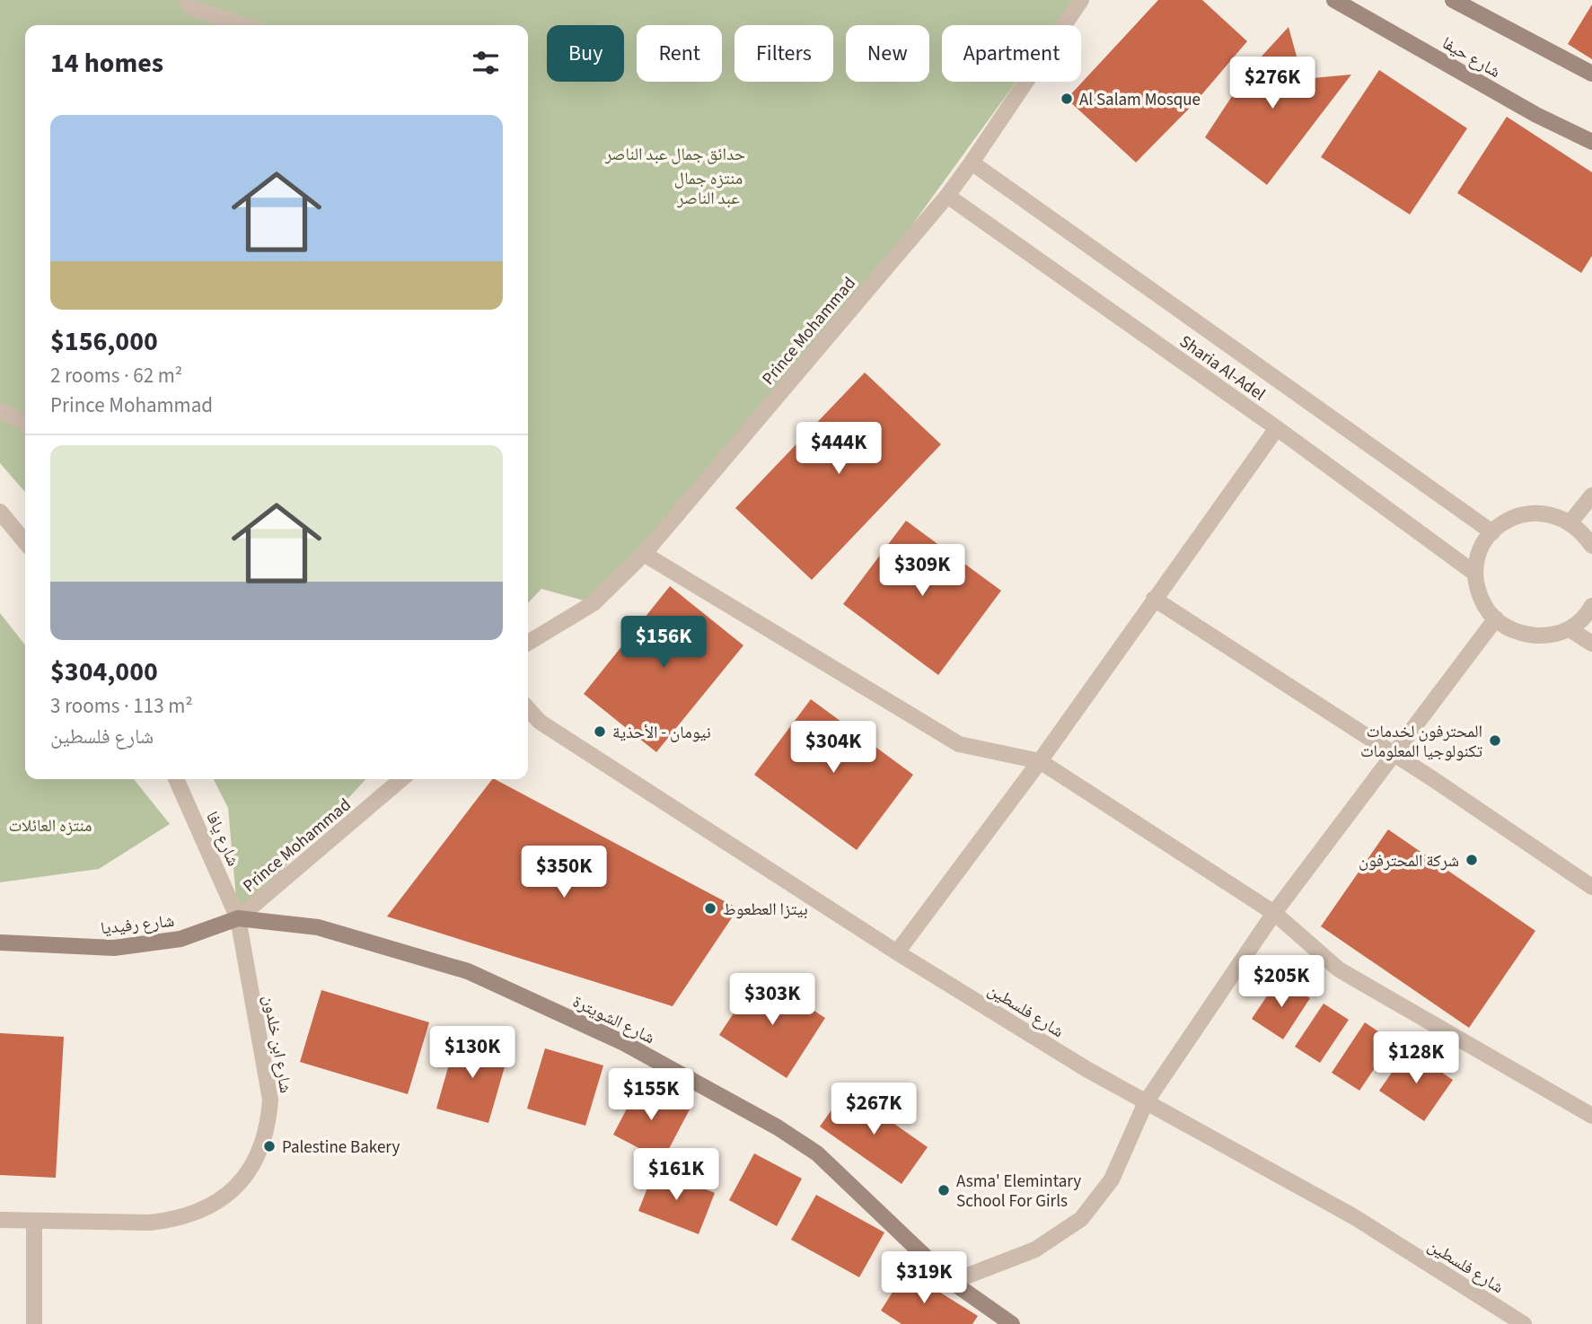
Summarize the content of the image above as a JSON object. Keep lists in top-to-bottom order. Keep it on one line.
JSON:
{"streets":{"main road":["شارع حيفا","شارع رفيديا","شارع الشويترة"],"street":["Prince Mohammad","Sharia Al-Adel","شارع يافا","شارع فلسطين","شارع ابن خلدون"]},"crossings":[["Prince Mohammad","Sharia Al-Adel"],["Prince Mohammad","شارع يافا"],["Prince Mohammad","شارع رفيديا"],["Prince Mohammad","شارع الشويترة"],["Prince Mohammad","شارع ابن خلدون"],["شارع يافا","شارع رفيديا"],["شارع يافا","شارع الشويترة"],["شارع يافا","شارع ابن خلدون"],["شارع رفيديا","شارع الشويترة"],["شارع رفيديا","شارع ابن خلدون"],["شارع الشويترة","شارع ابن خلدون"]],"parks":["حدائق جمال عبد الناصر","منتزه جمال عبد الناصر","منتزه العائلات"],"places":["Al Salam Mosque","نيومان - الأحذية","المحترفون لخدمات تكنولوجيا المعلومات","شركة المحترفون","بيتزا العطعوط","Palestine Bakery","Asma' Elemintary School For Girls"],"page":{"chip":["Buy","Rent","Filters","New","Apartment"],"heading":"14 homes","price":["$276K","$444K","$309K","$156K","$304K","$350K","$205K","$303K","$130K","$128K","$155K","$267K","$161K","$319K"],"list":[{"name":"$156,000","note":"2 rooms · 62 m² · Prince Mohammad"},{"name":"$304,000","note":"3 rooms · 113 m² · شارع فلسطين"}]}}
